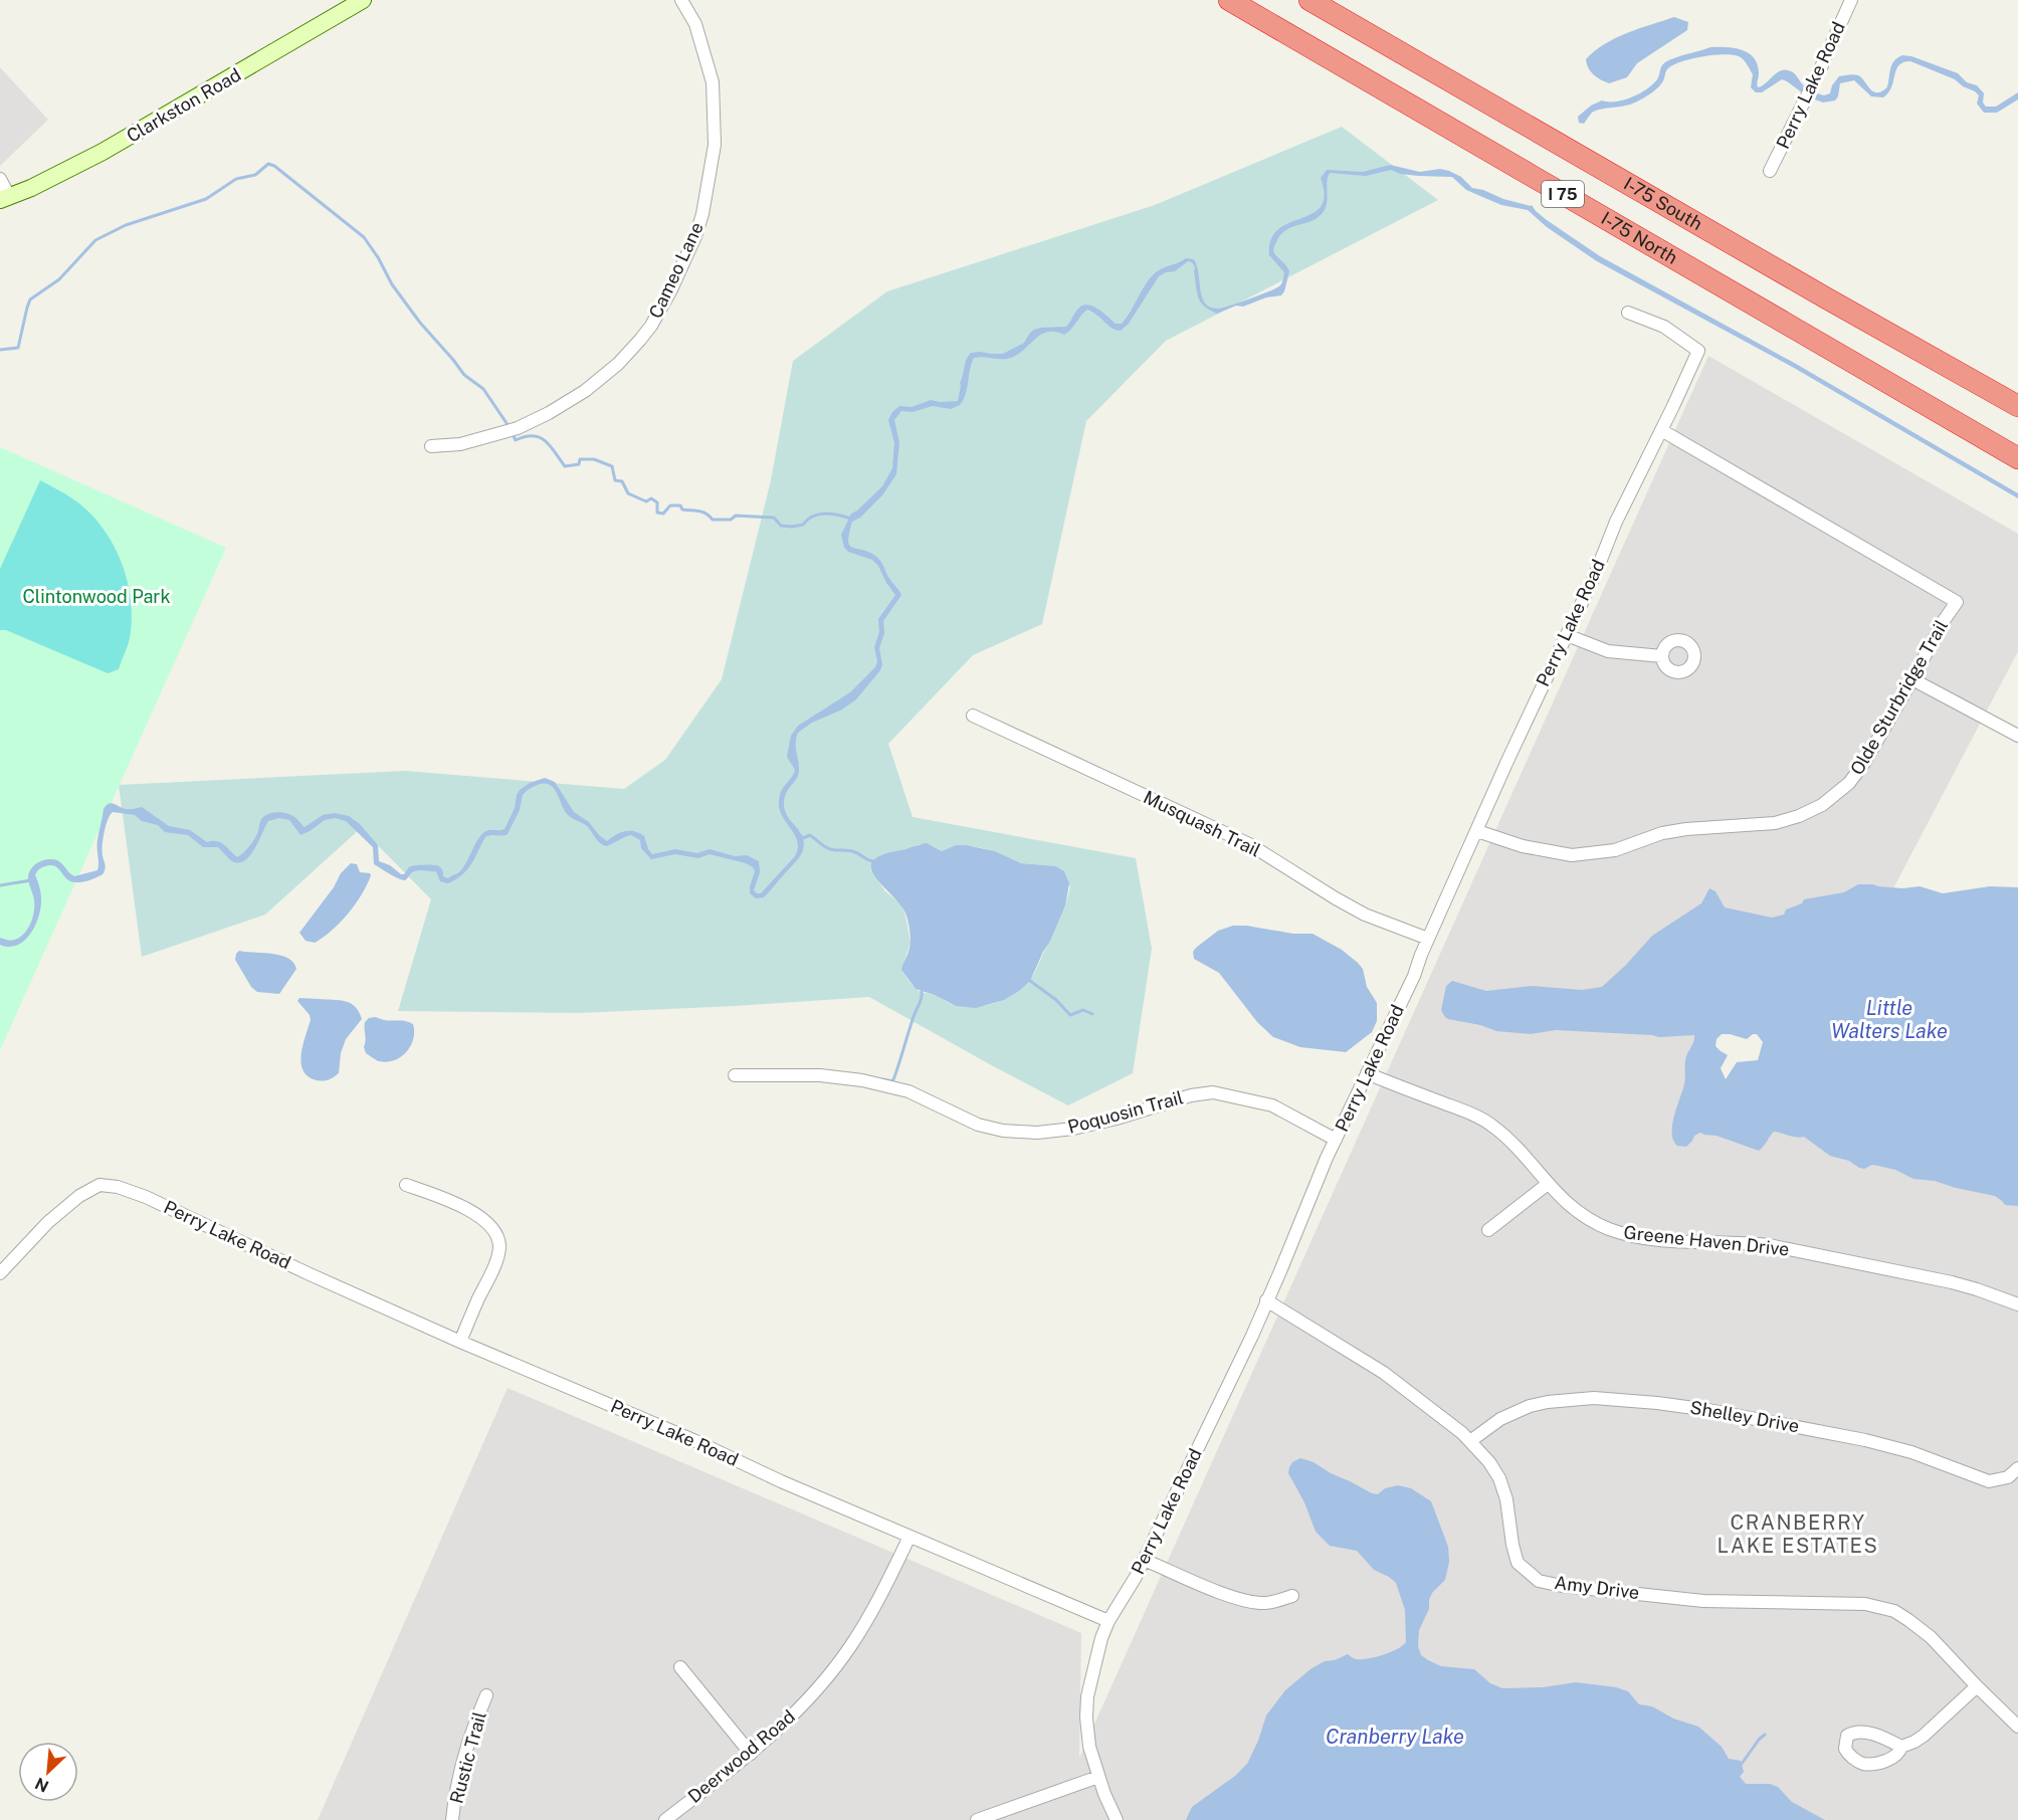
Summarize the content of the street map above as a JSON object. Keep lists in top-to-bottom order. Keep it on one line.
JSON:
{"streets":{"highway":["I 75","I-75 South","I-75 North"],"street":["Perry Lake Road","Clarkston Road","Cameo Lane","Olde Sturbridge Trail","Musquash Trail","Poquosin Trail","Greene Haven Drive","Shelley Drive","Amy Drive","Deerwood Road","Rustic Trail"]},"crossings":[["Perry Lake Road","Olde Sturbridge Trail"],["Perry Lake Road","Musquash Trail"],["Perry Lake Road","Poquosin Trail"],["Perry Lake Road","Greene Haven Drive"],["Perry Lake Road","Amy Drive"],["Perry Lake Road","Deerwood Road"],["Shelley Drive","Amy Drive"]],"districts":["CRANBERRY LAKE ESTATES"],"water":["Little Walters Lake","Cranberry Lake"],"parks":["Clintonwood Park"],"north":"bottom left"}
